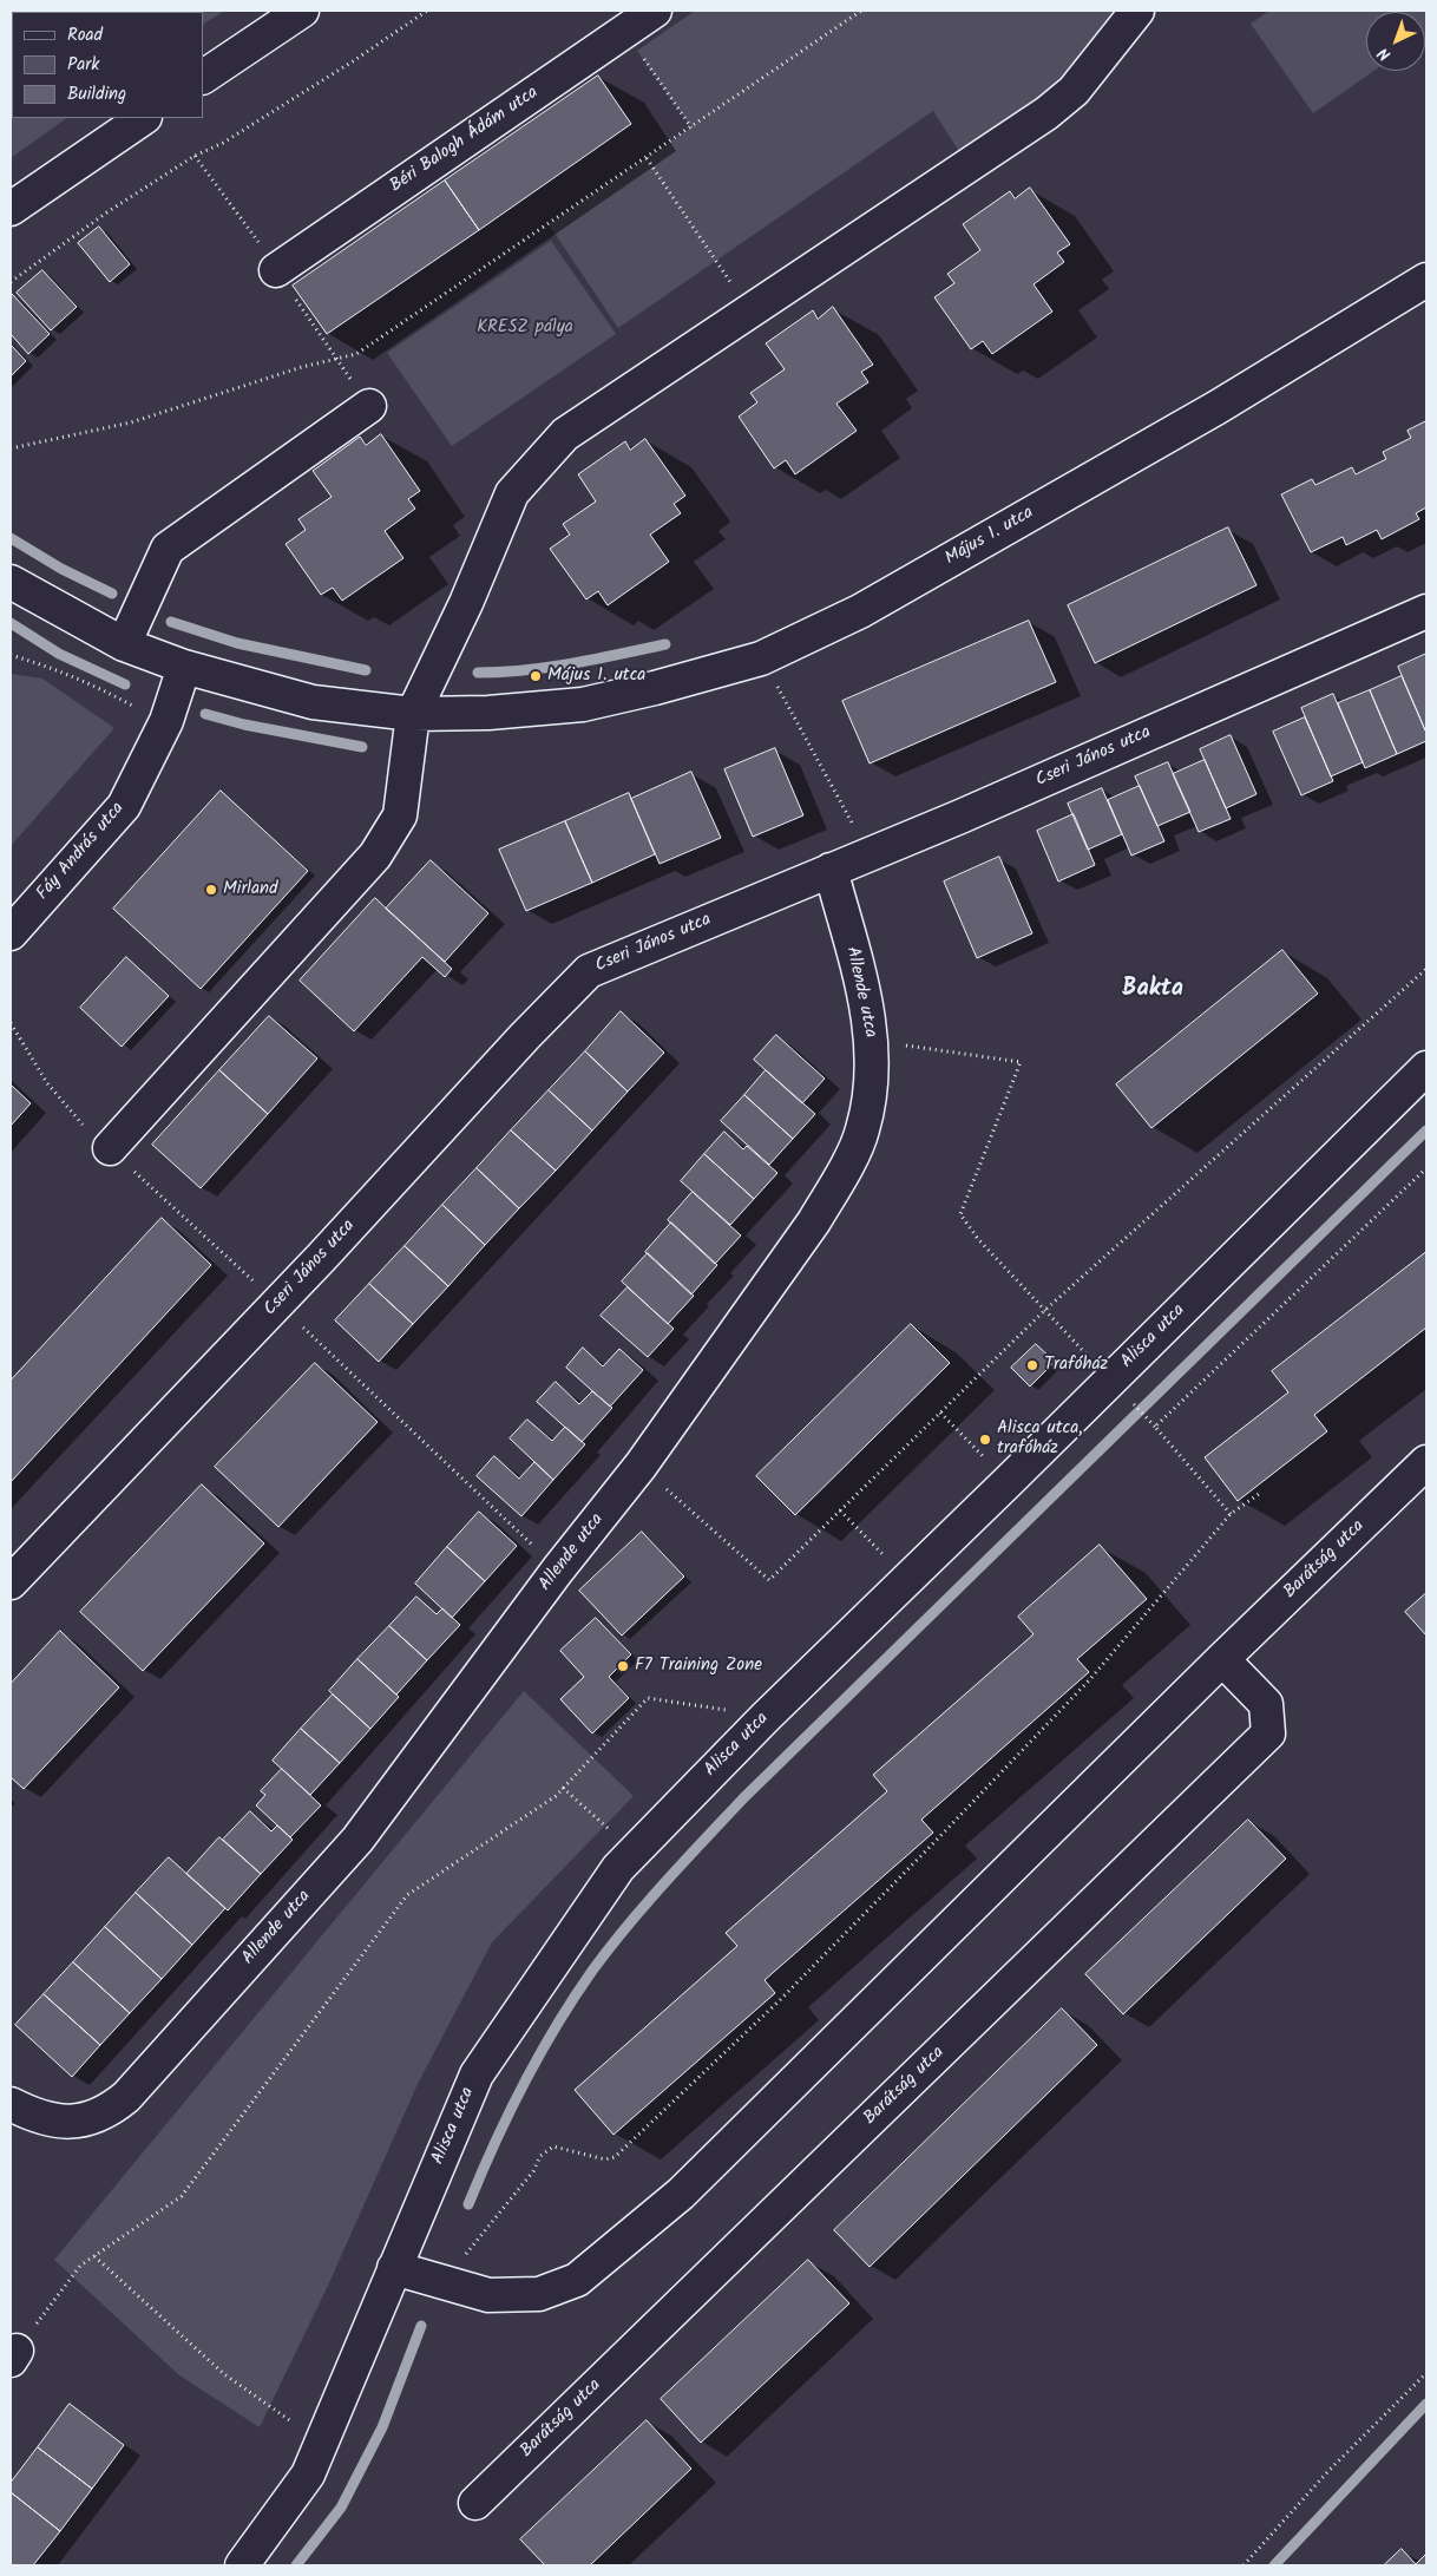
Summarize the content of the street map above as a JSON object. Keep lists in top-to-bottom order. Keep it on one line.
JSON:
{"streets":{"street":["Béri Balogh Ádám utca","Május 1. utca","Cseri János utca","Fáy András utca","Allende utca","Alisca utca","Barátság utca"]},"crossings":[["Május 1. utca","Fáy András utca"],["Cseri János utca","Allende utca"],["Alisca utca","Barátság utca"]],"districts":["Bakta"],"parks":["KRESZ pálya"],"places":["Május 1. utca","Mirland","Trafóház","Alisca utca, trafóház","F7 Training Zone"],"legend":["Road","Park","Building"],"north":"bottom left"}
